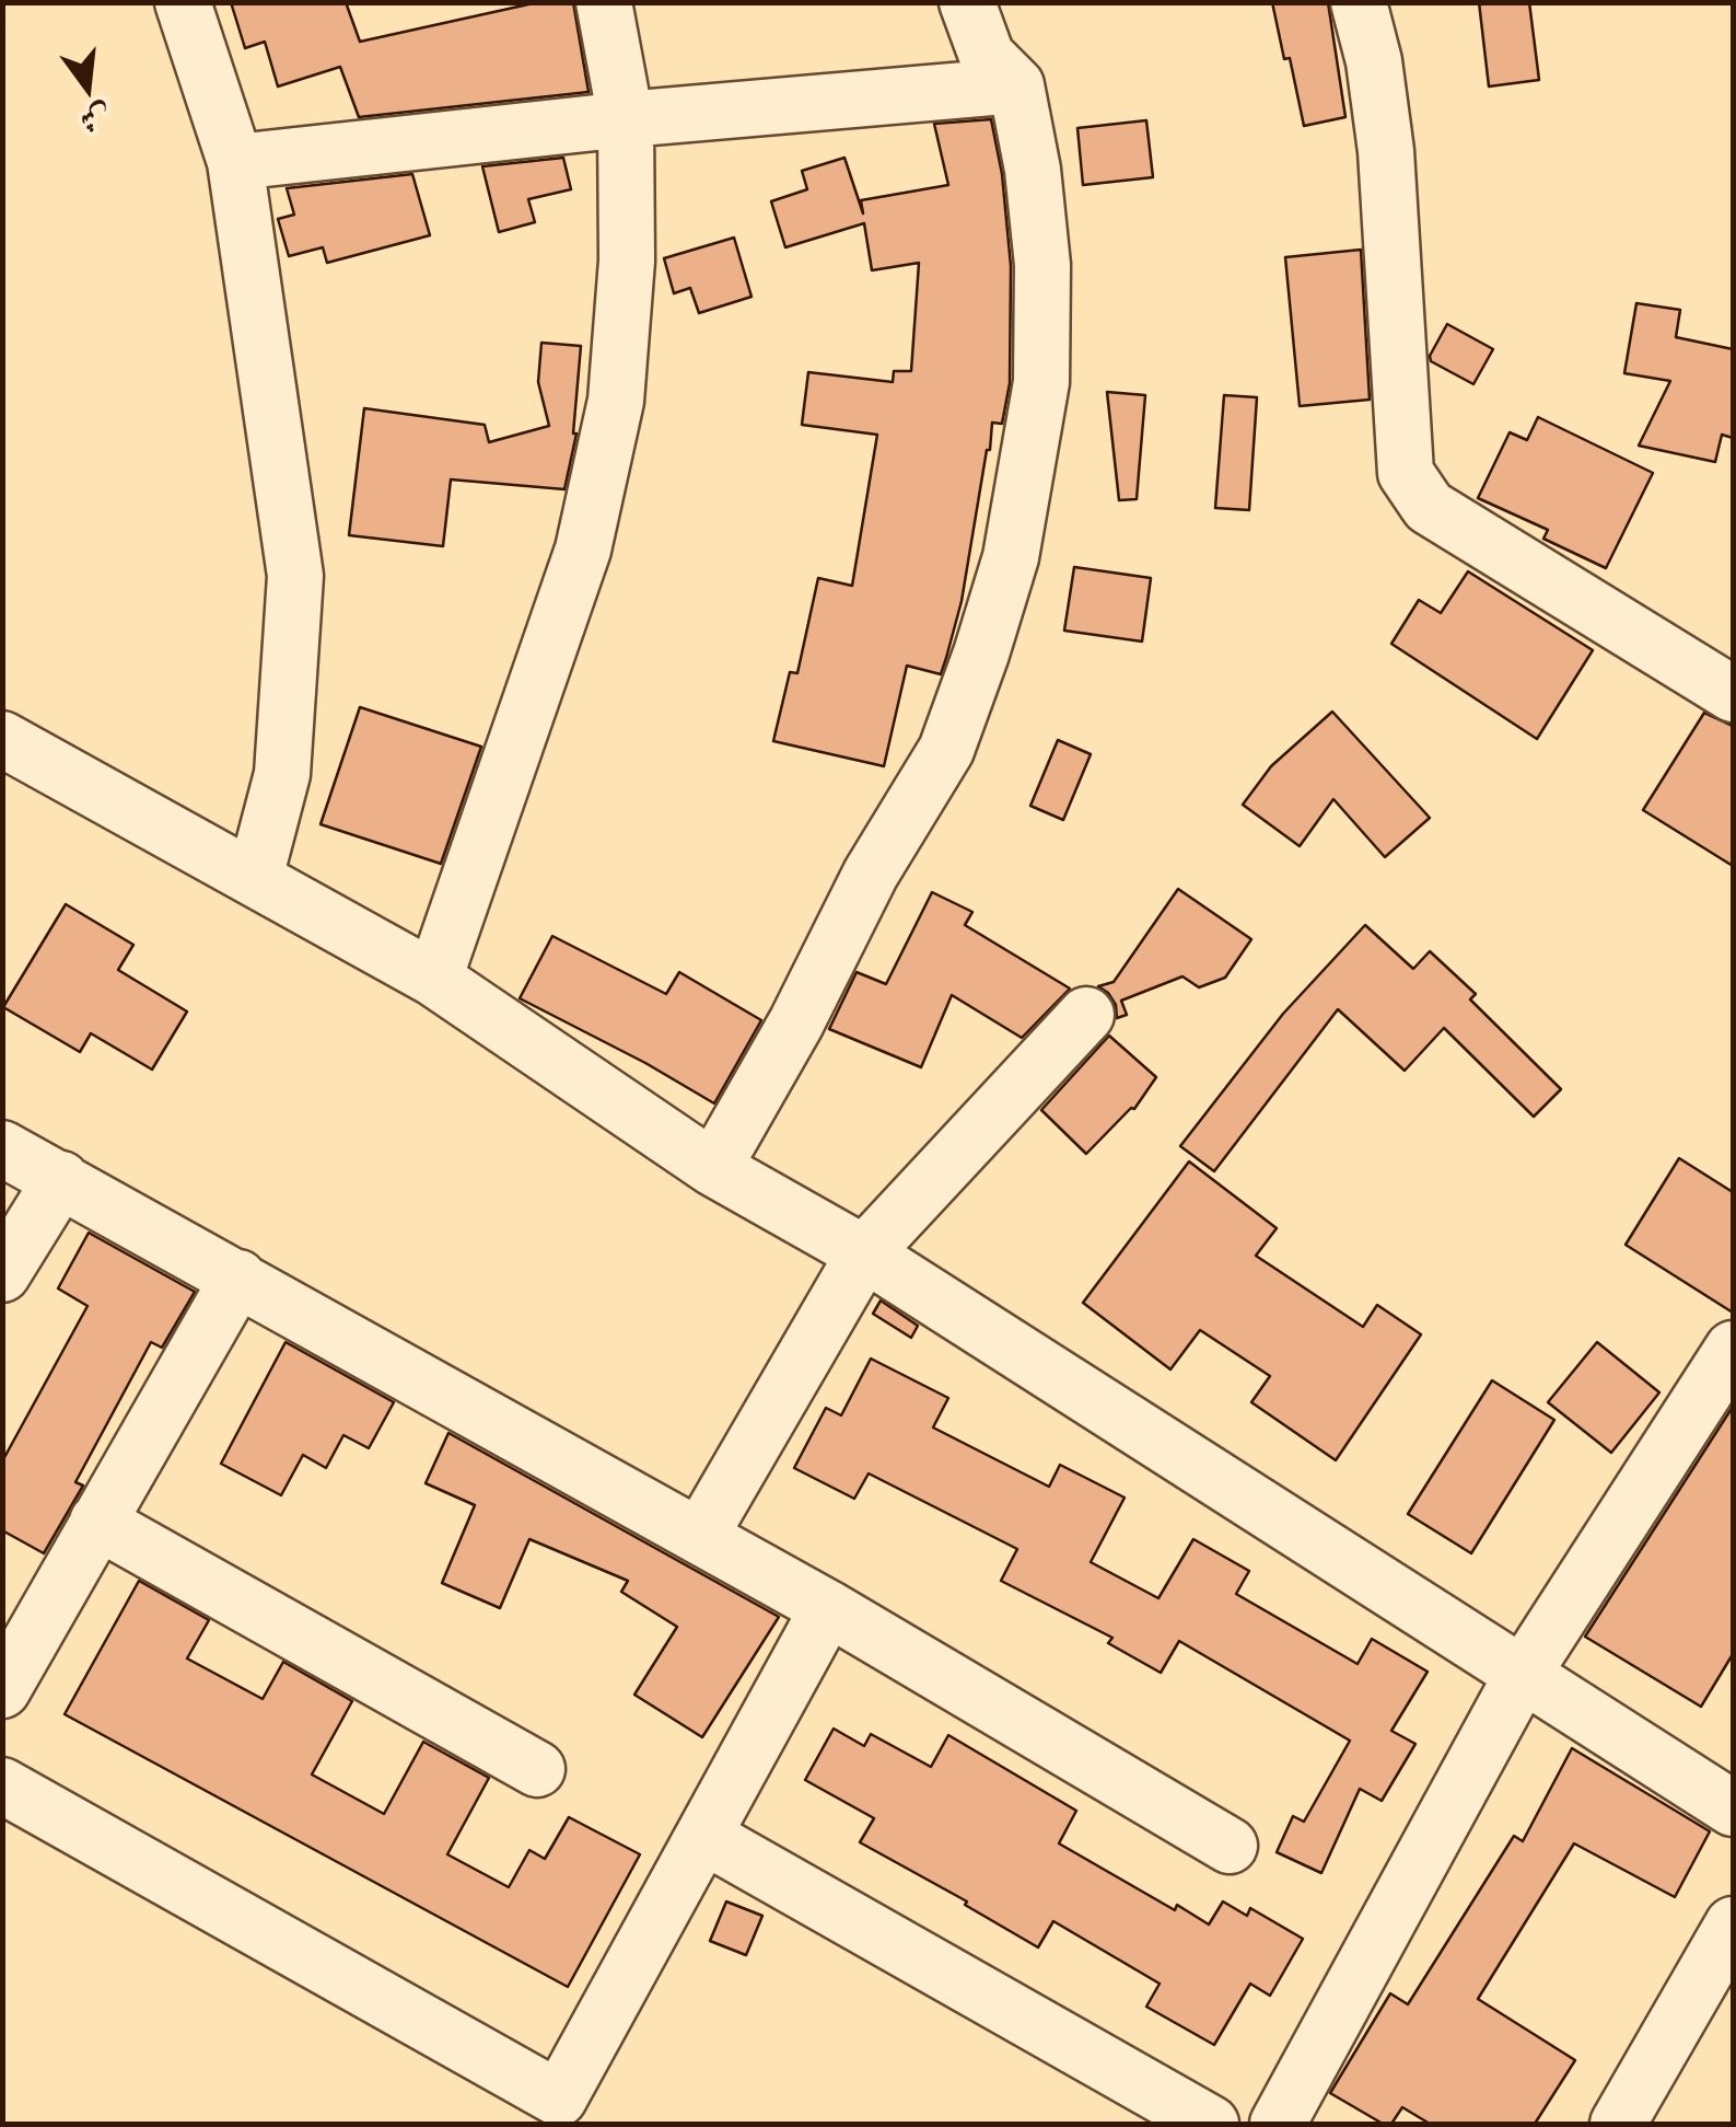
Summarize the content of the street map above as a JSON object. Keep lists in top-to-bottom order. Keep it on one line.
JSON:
{"north":"bottom"}
